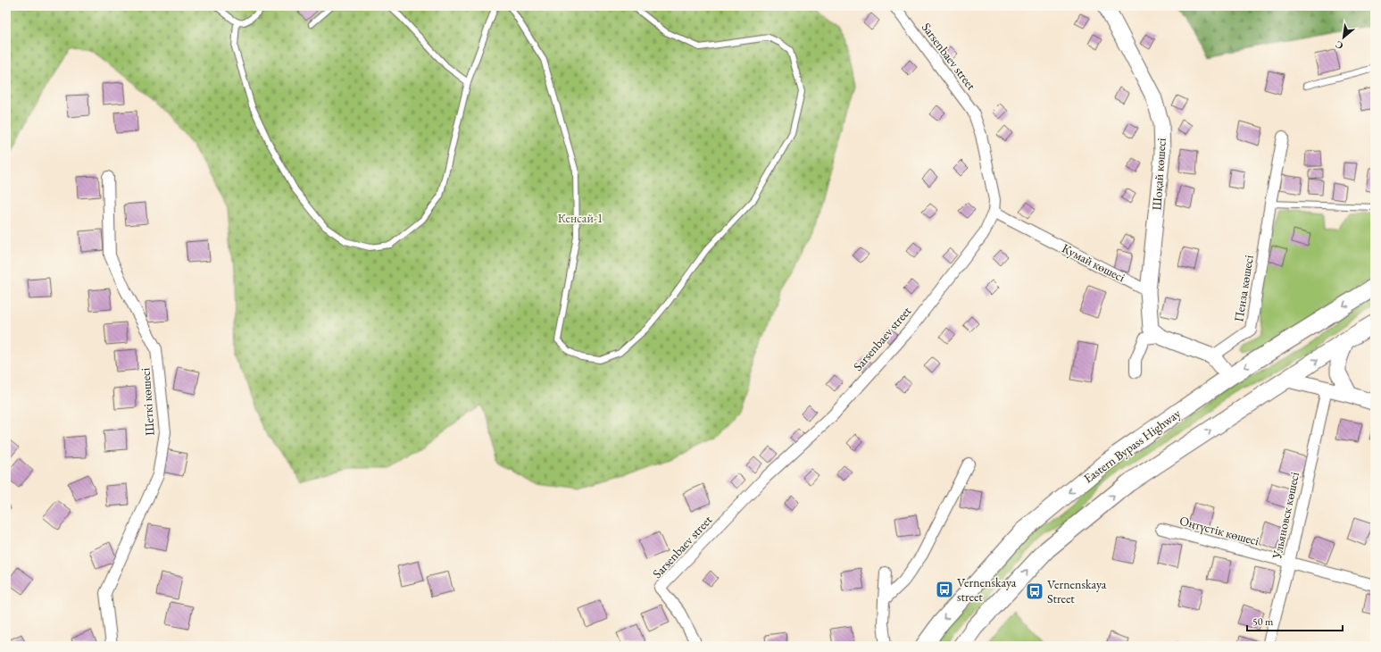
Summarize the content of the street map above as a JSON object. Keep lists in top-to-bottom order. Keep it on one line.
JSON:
{"streets":{"main road":["Eastern Bypass Highway"],"street":["Sarsenbaev street","Шоқай көшесі","Кумай көшесі","Пенза көшесі","Шеткі көшесі","Ульяновск көшесі","Оңтүстік көшесі"]},"crossings":[["Sarsenbaev street","Кумай көшесі"],["Шоқай көшесі","Кумай көшесі"],["Ульяновск көшесі","Оңтүстік көшесі"]],"parks":["Кенсай-1"],"places":{"bus stop":["Vernenskaya street","Vernenskaya Street"]},"scale_bar":"50 m","north":"bottom left"}
